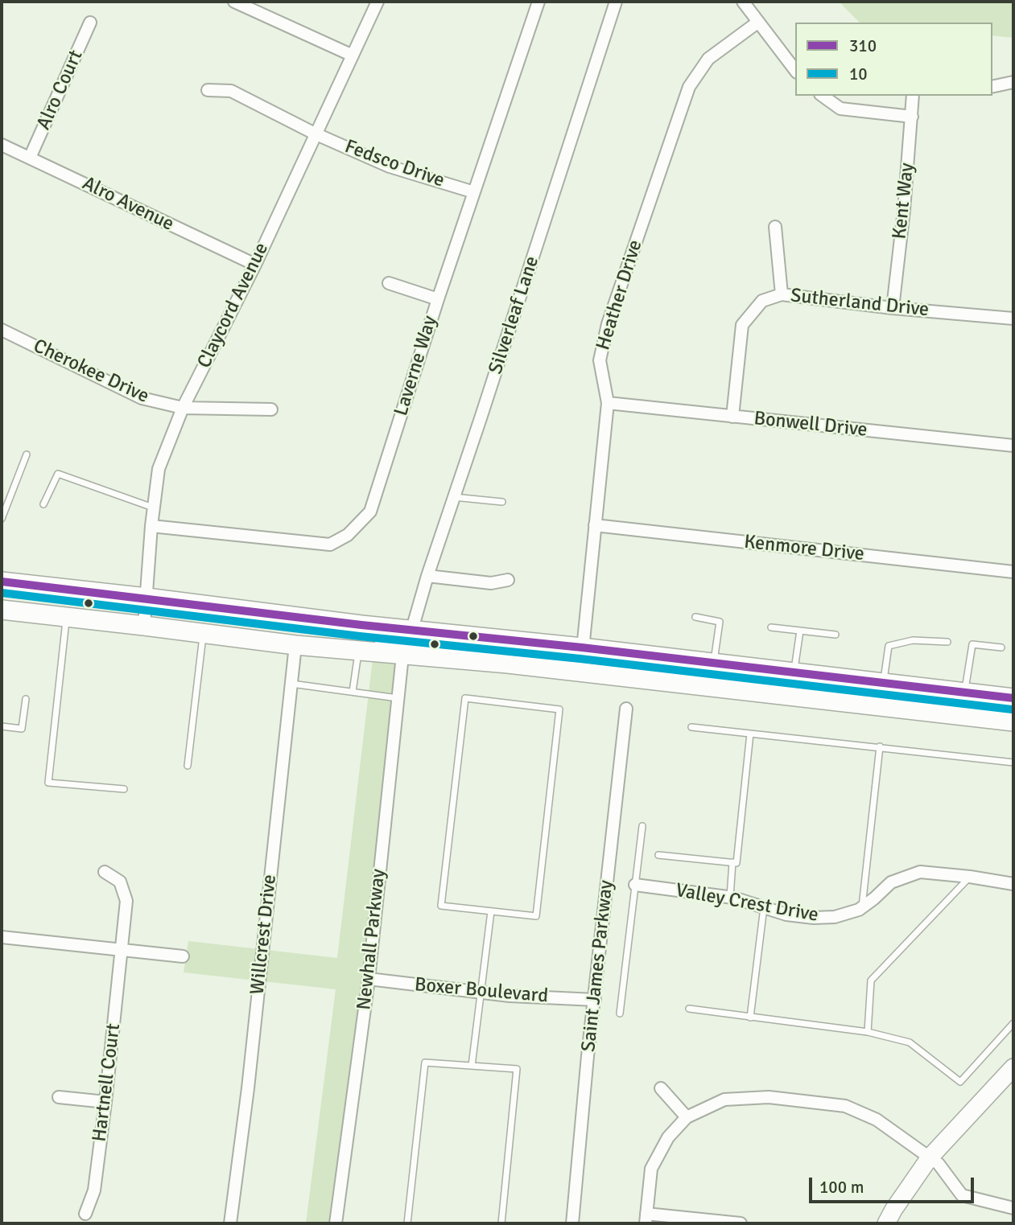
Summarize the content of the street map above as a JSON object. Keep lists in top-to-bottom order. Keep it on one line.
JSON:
{"streets":{"street":["Alro Court","Fedsco Drive","Kent Way","Alro Avenue","Heather Drive","Sutherland Drive","Claycord Avenue","Silverleaf Lane","Laverne Way","Cherokee Drive","Bonwell Drive","Kenmore Drive","Valley Crest Drive","Willcrest Drive","Newhall Parkway","Saint James Parkway","Boxer Boulevard","Hartnell Court"]},"crossings":[["Alro Court","Alro Avenue"],["Fedsco Drive","Claycord Avenue"],["Fedsco Drive","Laverne Way"],["Kent Way","Sutherland Drive"],["Alro Avenue","Claycord Avenue"],["Heather Drive","Bonwell Drive"],["Heather Drive","Kenmore Drive"],["Sutherland Drive","Bonwell Drive"],["Claycord Avenue","Laverne Way"],["Claycord Avenue","Cherokee Drive"],["Newhall Parkway","Boxer Boulevard"],["Saint James Parkway","Boxer Boulevard"]],"lines":["transit line 310","transit line 10"],"legend":["310","10"],"scale_bar":"100 m"}
